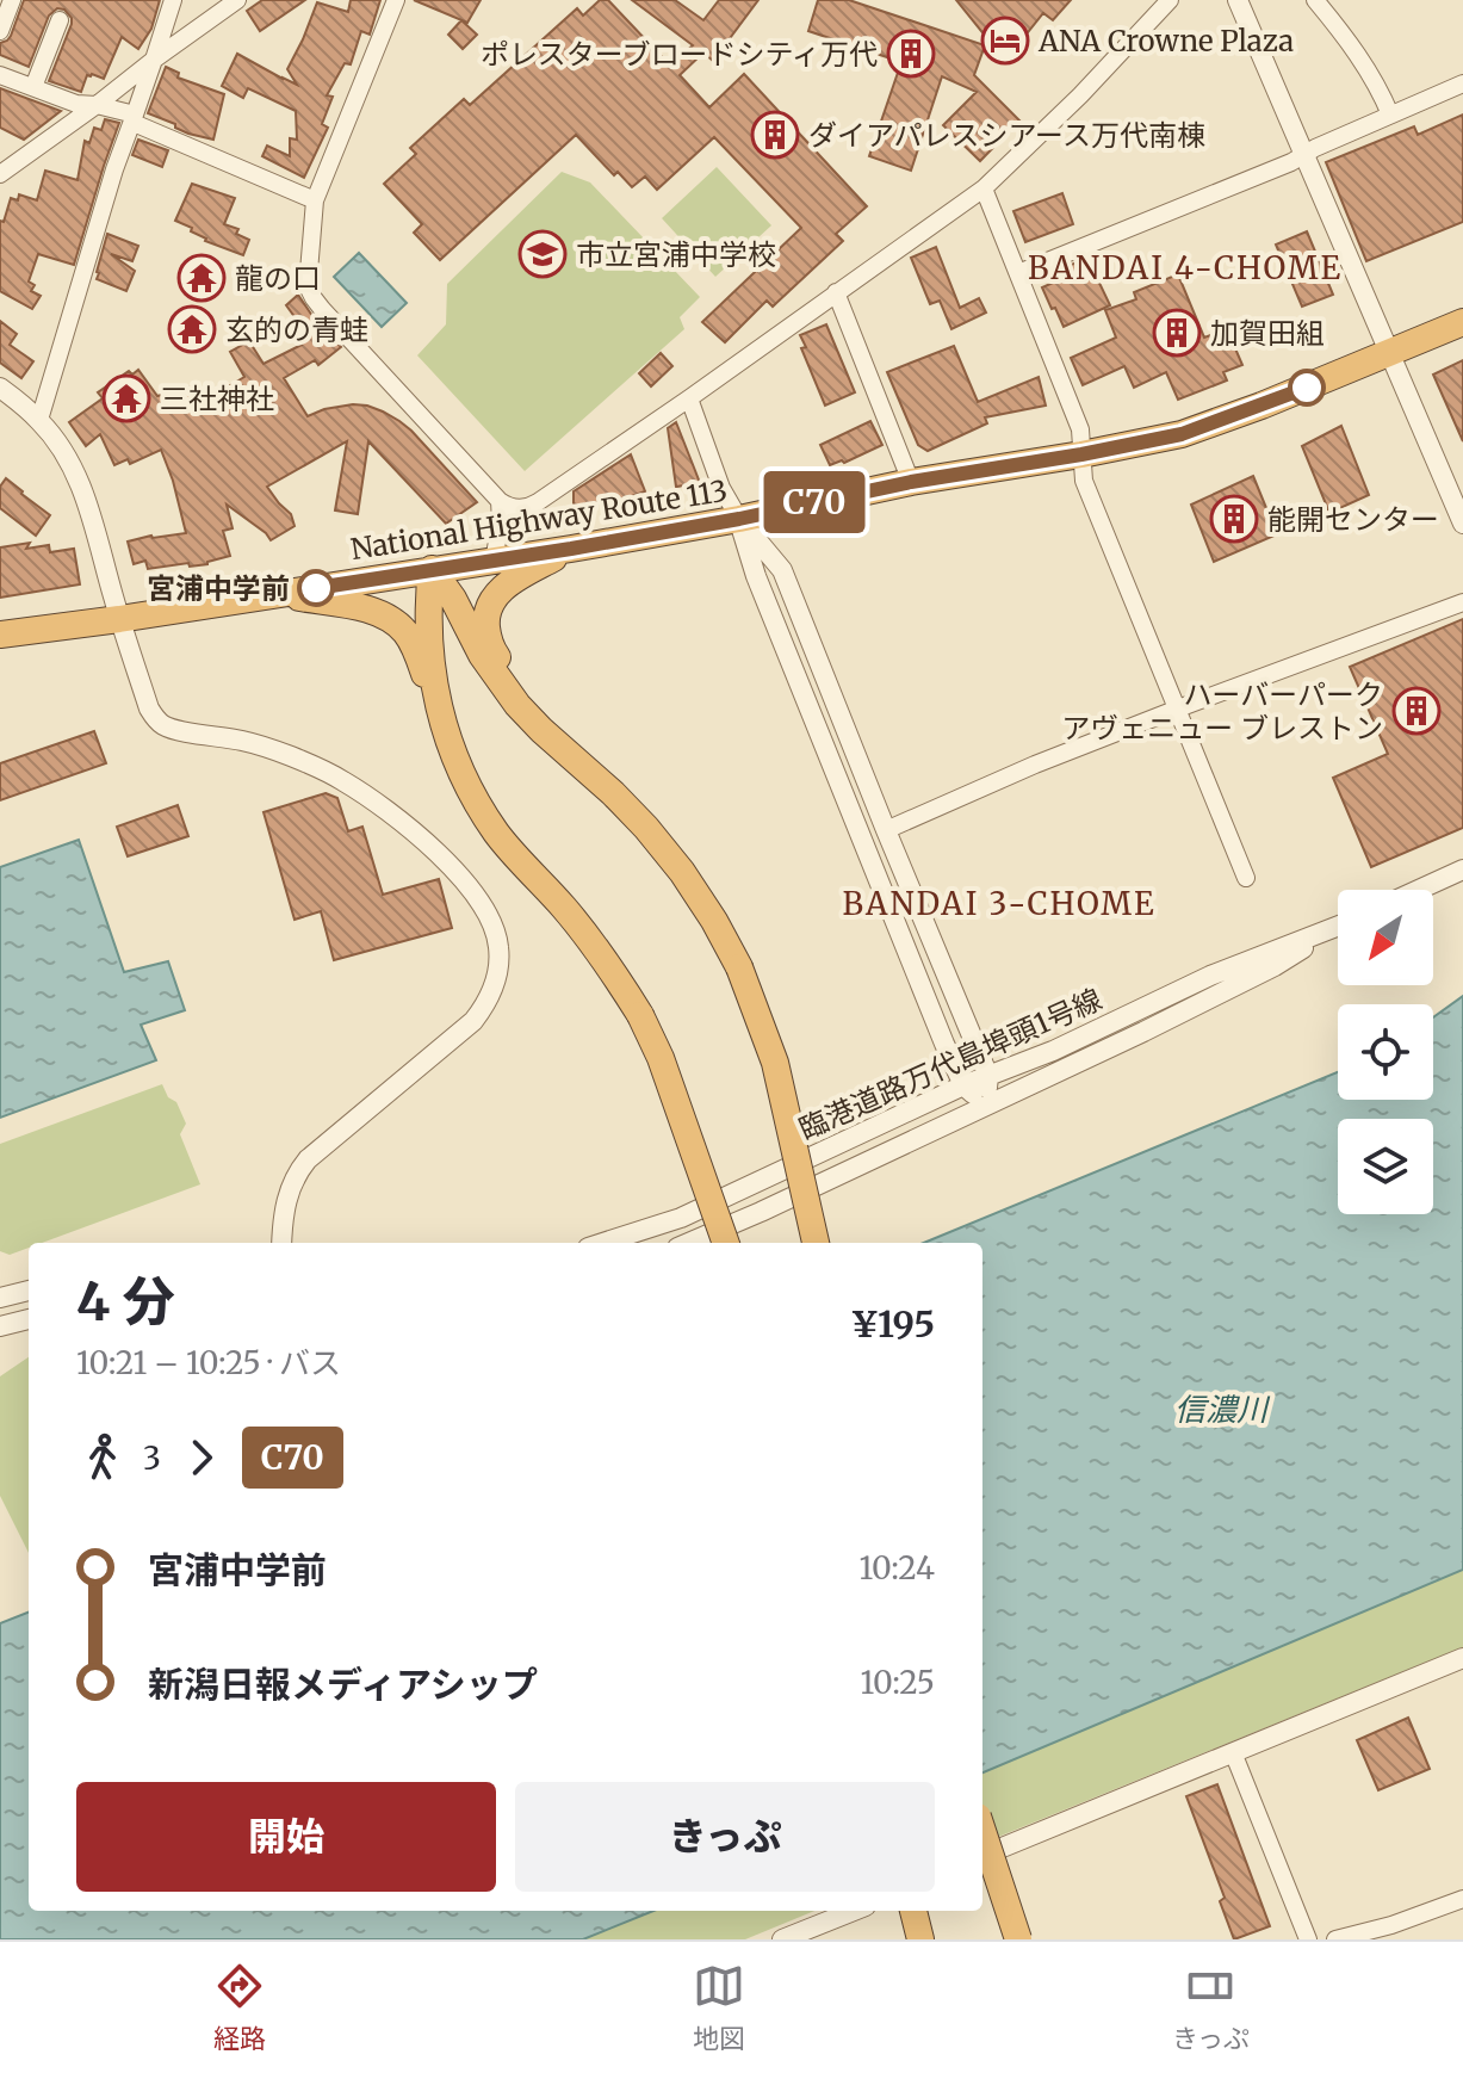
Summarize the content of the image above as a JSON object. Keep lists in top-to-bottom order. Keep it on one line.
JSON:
{"streets":{"highway":["National Highway Route 113"],"street":["臨港道路万代島埠頭1号線"]},"districts":["BANDAI 4-CHOME","BANDAI 3-CHOME"],"water":["信濃川"],"places":{"hotel":["ANA Crowne Plaza"],"building":["ポレスターブロードシティ万代","ダイアパレスシアース万代南棟","加賀田組","能開センター","ハーバーパーク アヴェニュー ブレストン"],"school or university":["市立宮浦中学校"],"temple":["龍の口","玄的の青蛙","三社神社"],"other":["宮浦中学前"]},"lines":["bus line C70"],"north":"bottom left","page":{"on_map":"C70","heading":["4 分","10:21 – 10:25 · バス","¥195"],"legs":["3","C70"],"list":[{"name":"宮浦中学前","value":"10:24"},{"name":"新潟日報メディアシップ","value":"10:25"}],"buttons":["開始","きっぷ"],"tabs":["経路","地図","きっぷ"]}}
